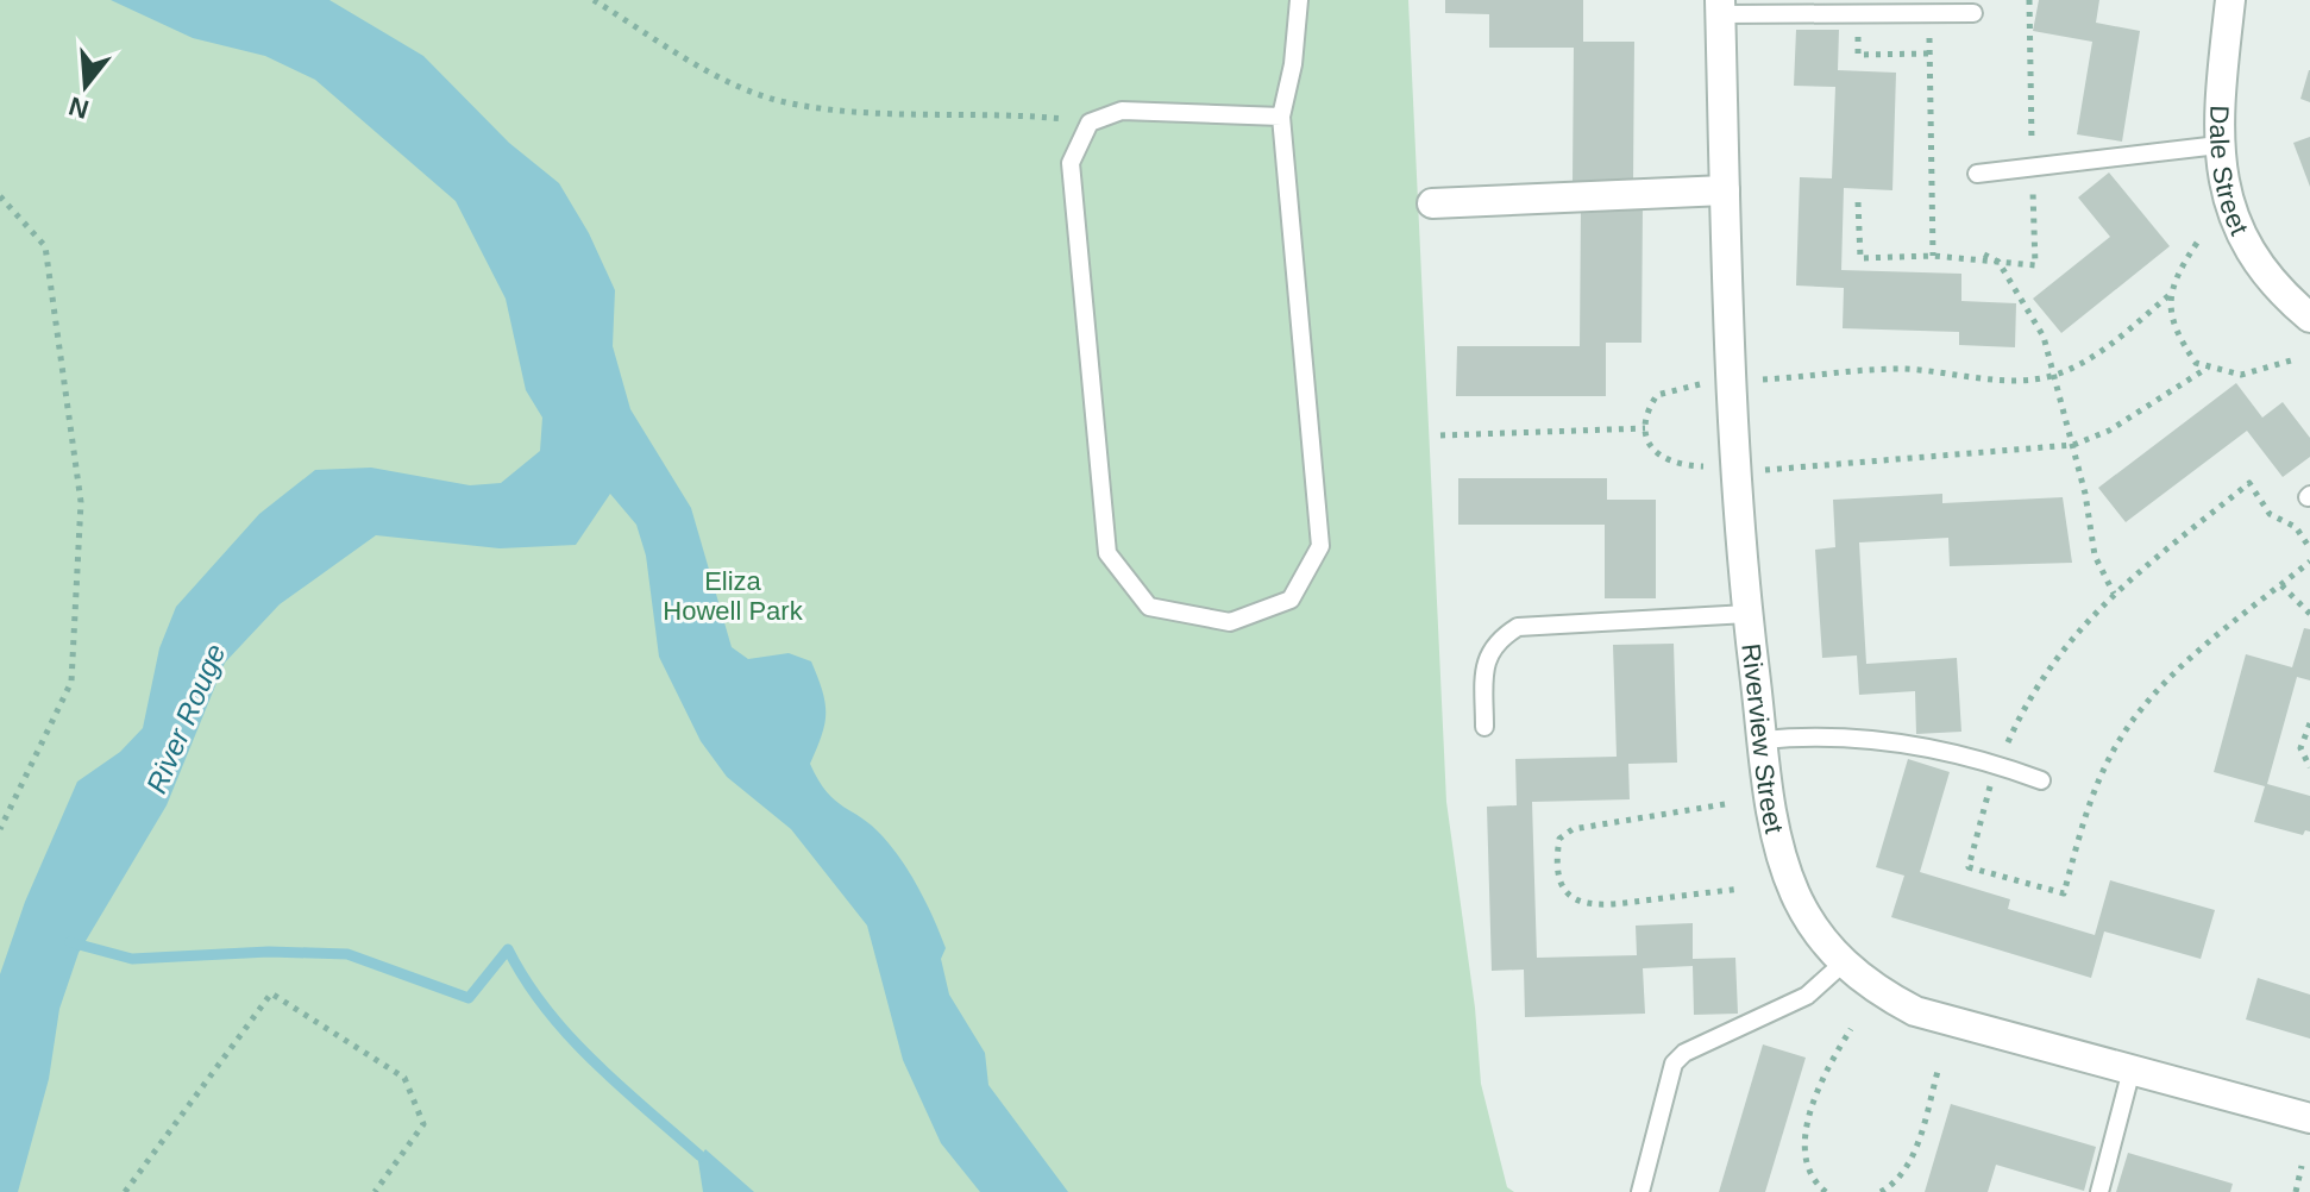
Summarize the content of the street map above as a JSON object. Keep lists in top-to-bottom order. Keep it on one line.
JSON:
{"streets":{"street":["Dale Street","Riverview Street"]},"water":["River Rouge"],"parks":["Eliza Howell Park"],"north":"bottom"}
